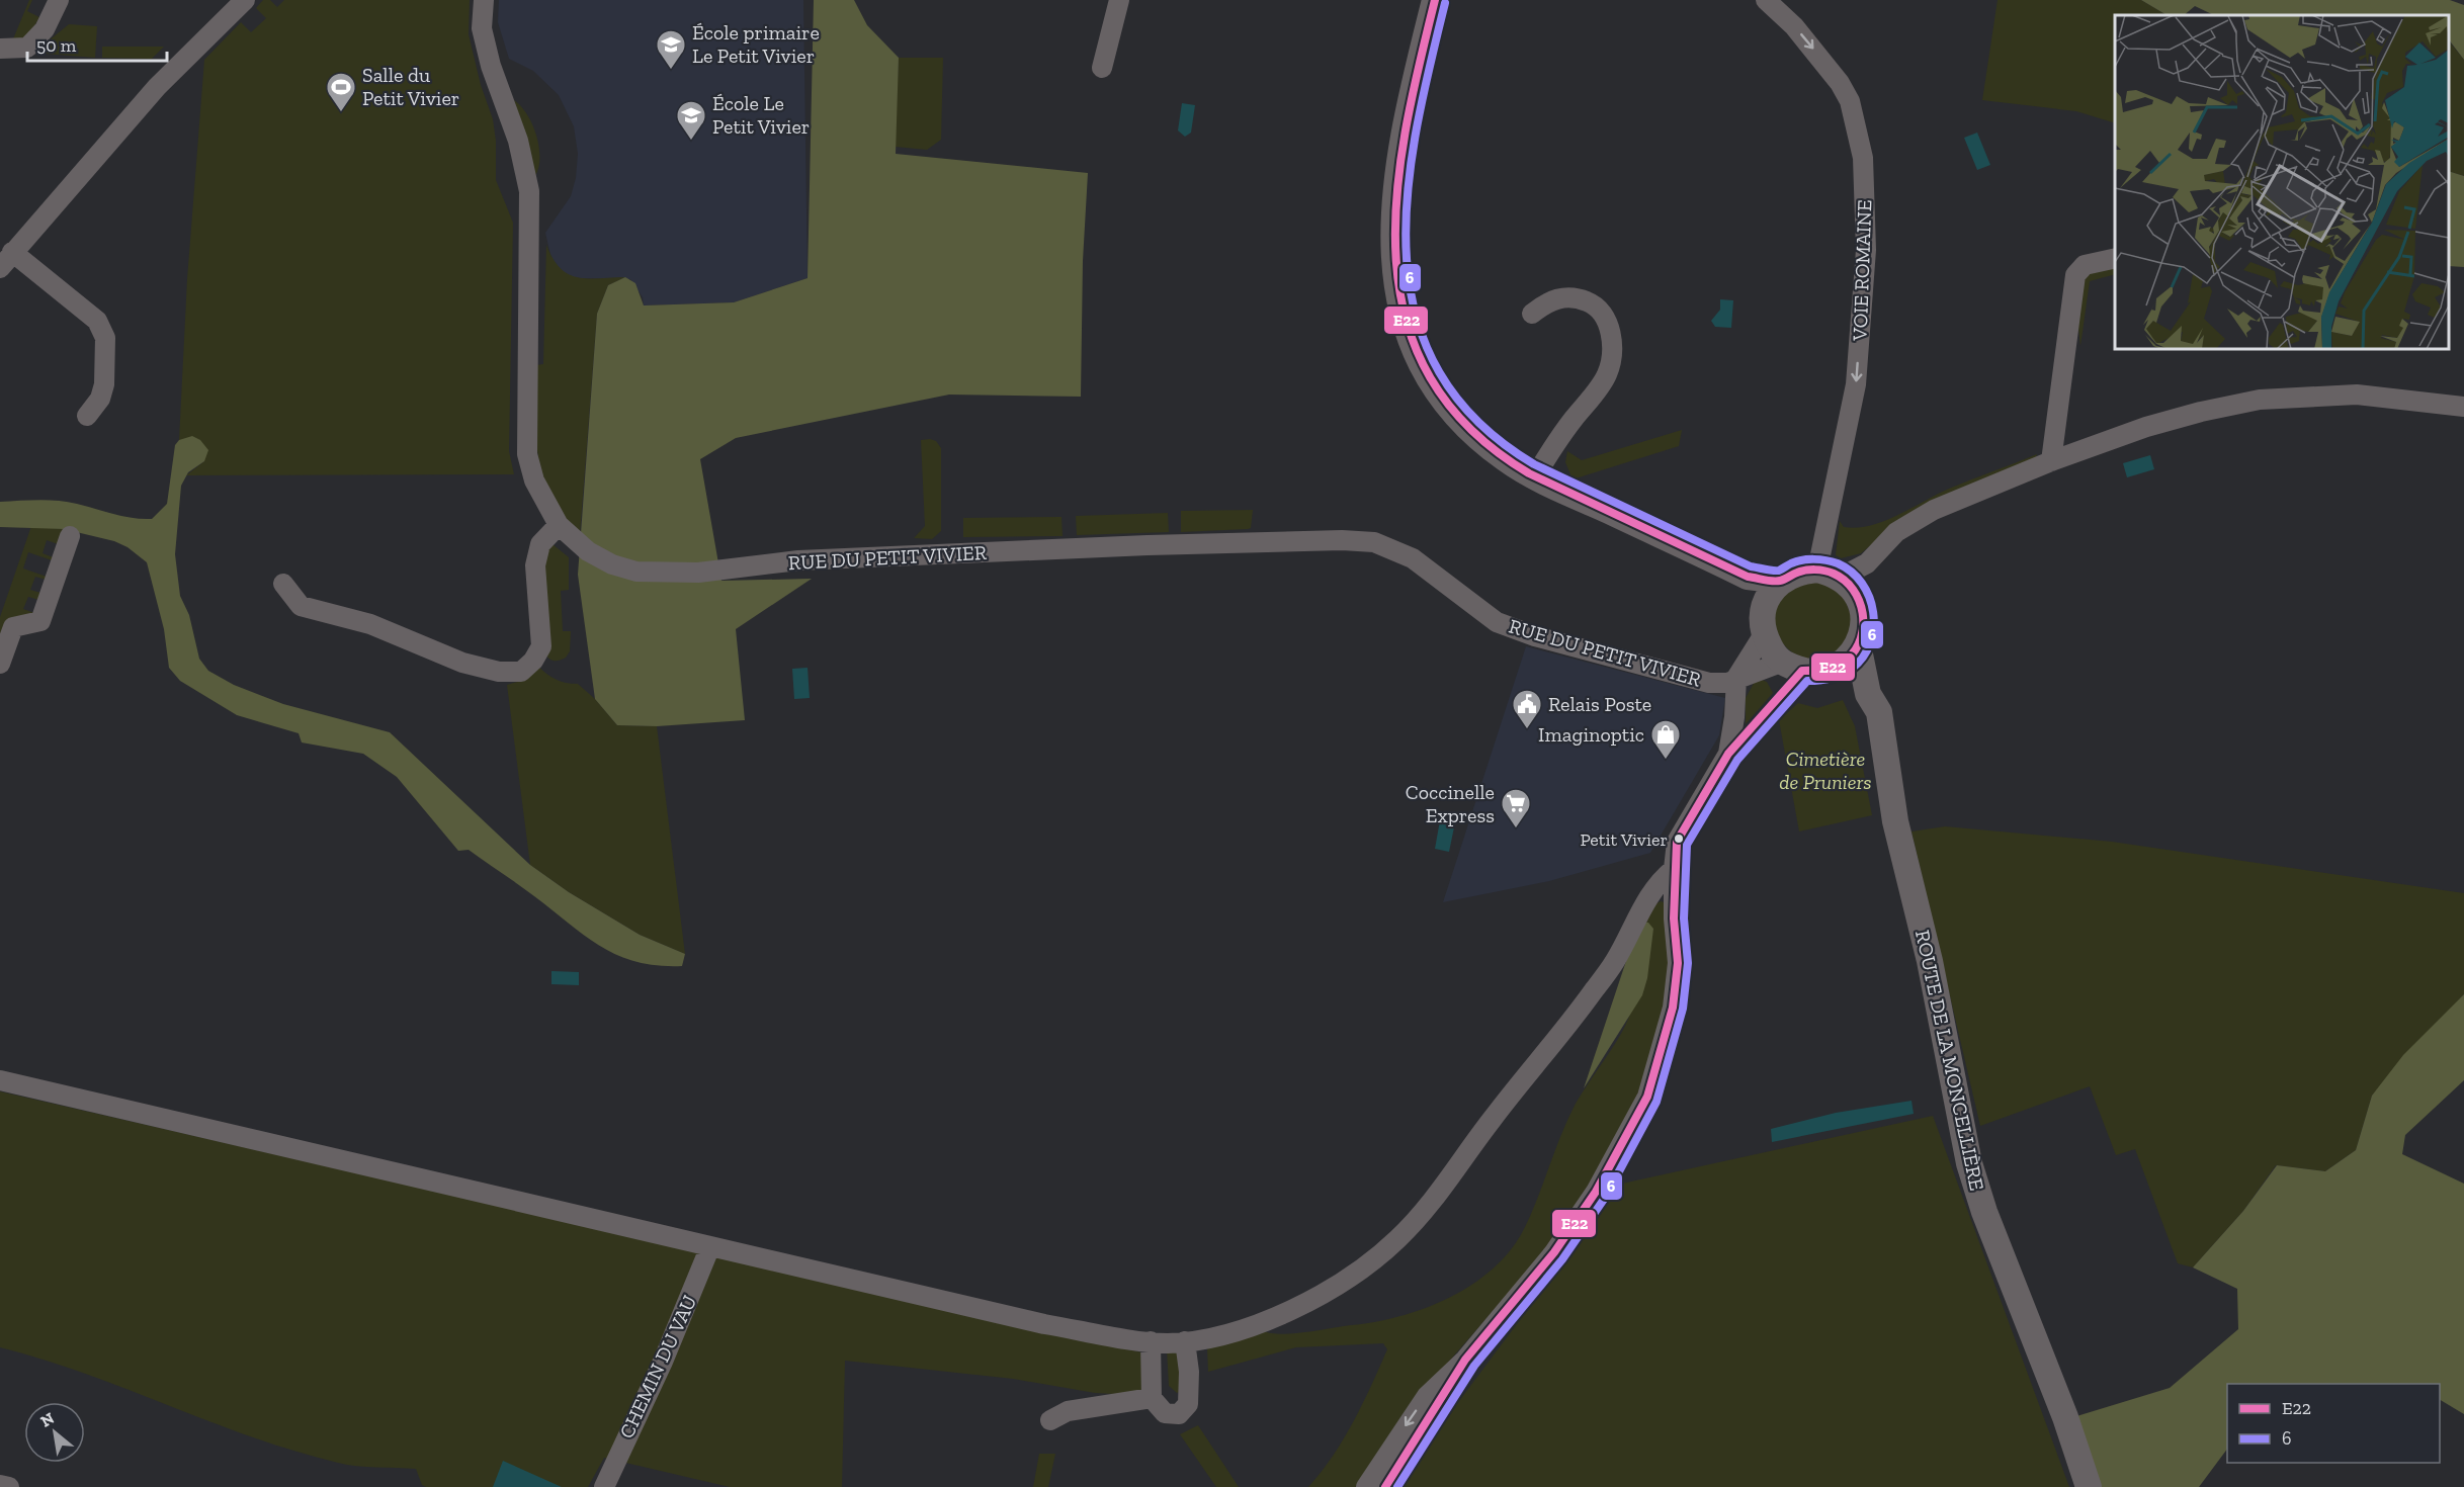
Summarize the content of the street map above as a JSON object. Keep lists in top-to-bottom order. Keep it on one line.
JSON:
{"streets":{"street":["VOIE ROMAINE","RUE DU PETIT VIVIER","ROUTE DE LA MONCELLIÈRE","CHEMIN DU VAU"]},"crossings":[["VOIE ROMAINE","RUE DU PETIT VIVIER"],["VOIE ROMAINE","ROUTE DE LA MONCELLIÈRE"],["RUE DU PETIT VIVIER","ROUTE DE LA MONCELLIÈRE"]],"one_way":["VOIE ROMAINE"],"parks":["Cimetière de Pruniers"],"places":{"school or university":["École primaire Le Petit Vivier","École Le Petit Vivier"],"sports":["Salle du Petit Vivier"],"public building":["Relais Poste"],"shop":["Imaginoptic"],"supermarket":["Coccinelle Express"],"other":["Petit Vivier"]},"lines":["transit line E22","transit line 6"],"legend":["E22","6"],"scale_bar":"50 m","north":"top left"}
